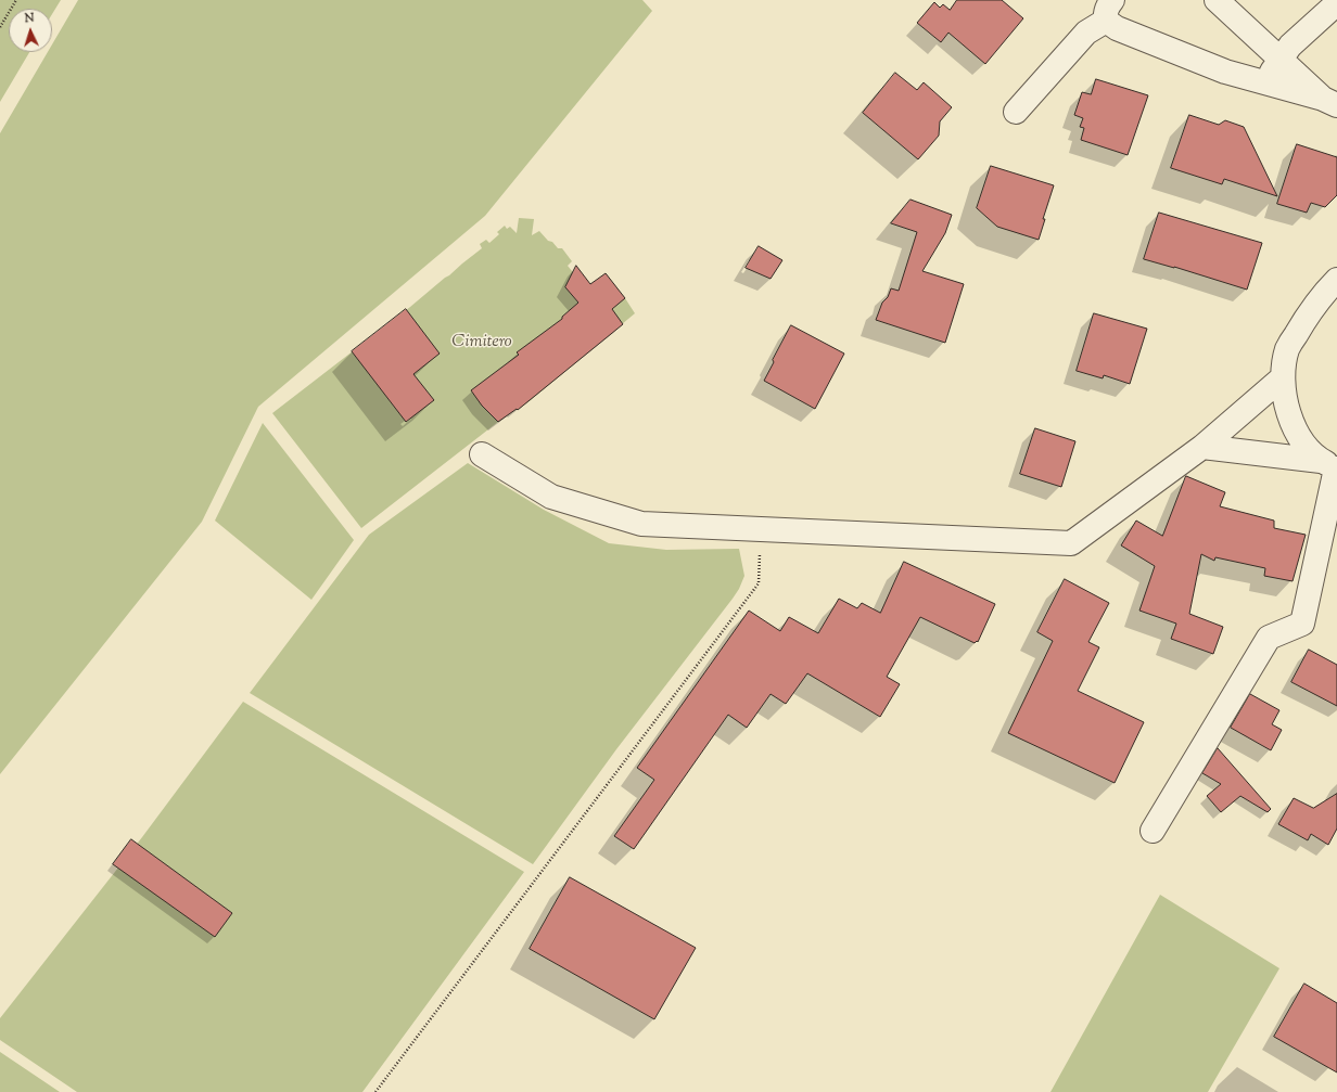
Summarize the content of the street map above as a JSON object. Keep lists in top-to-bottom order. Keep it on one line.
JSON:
{"parks":["Cimitero"],"north":"top"}
